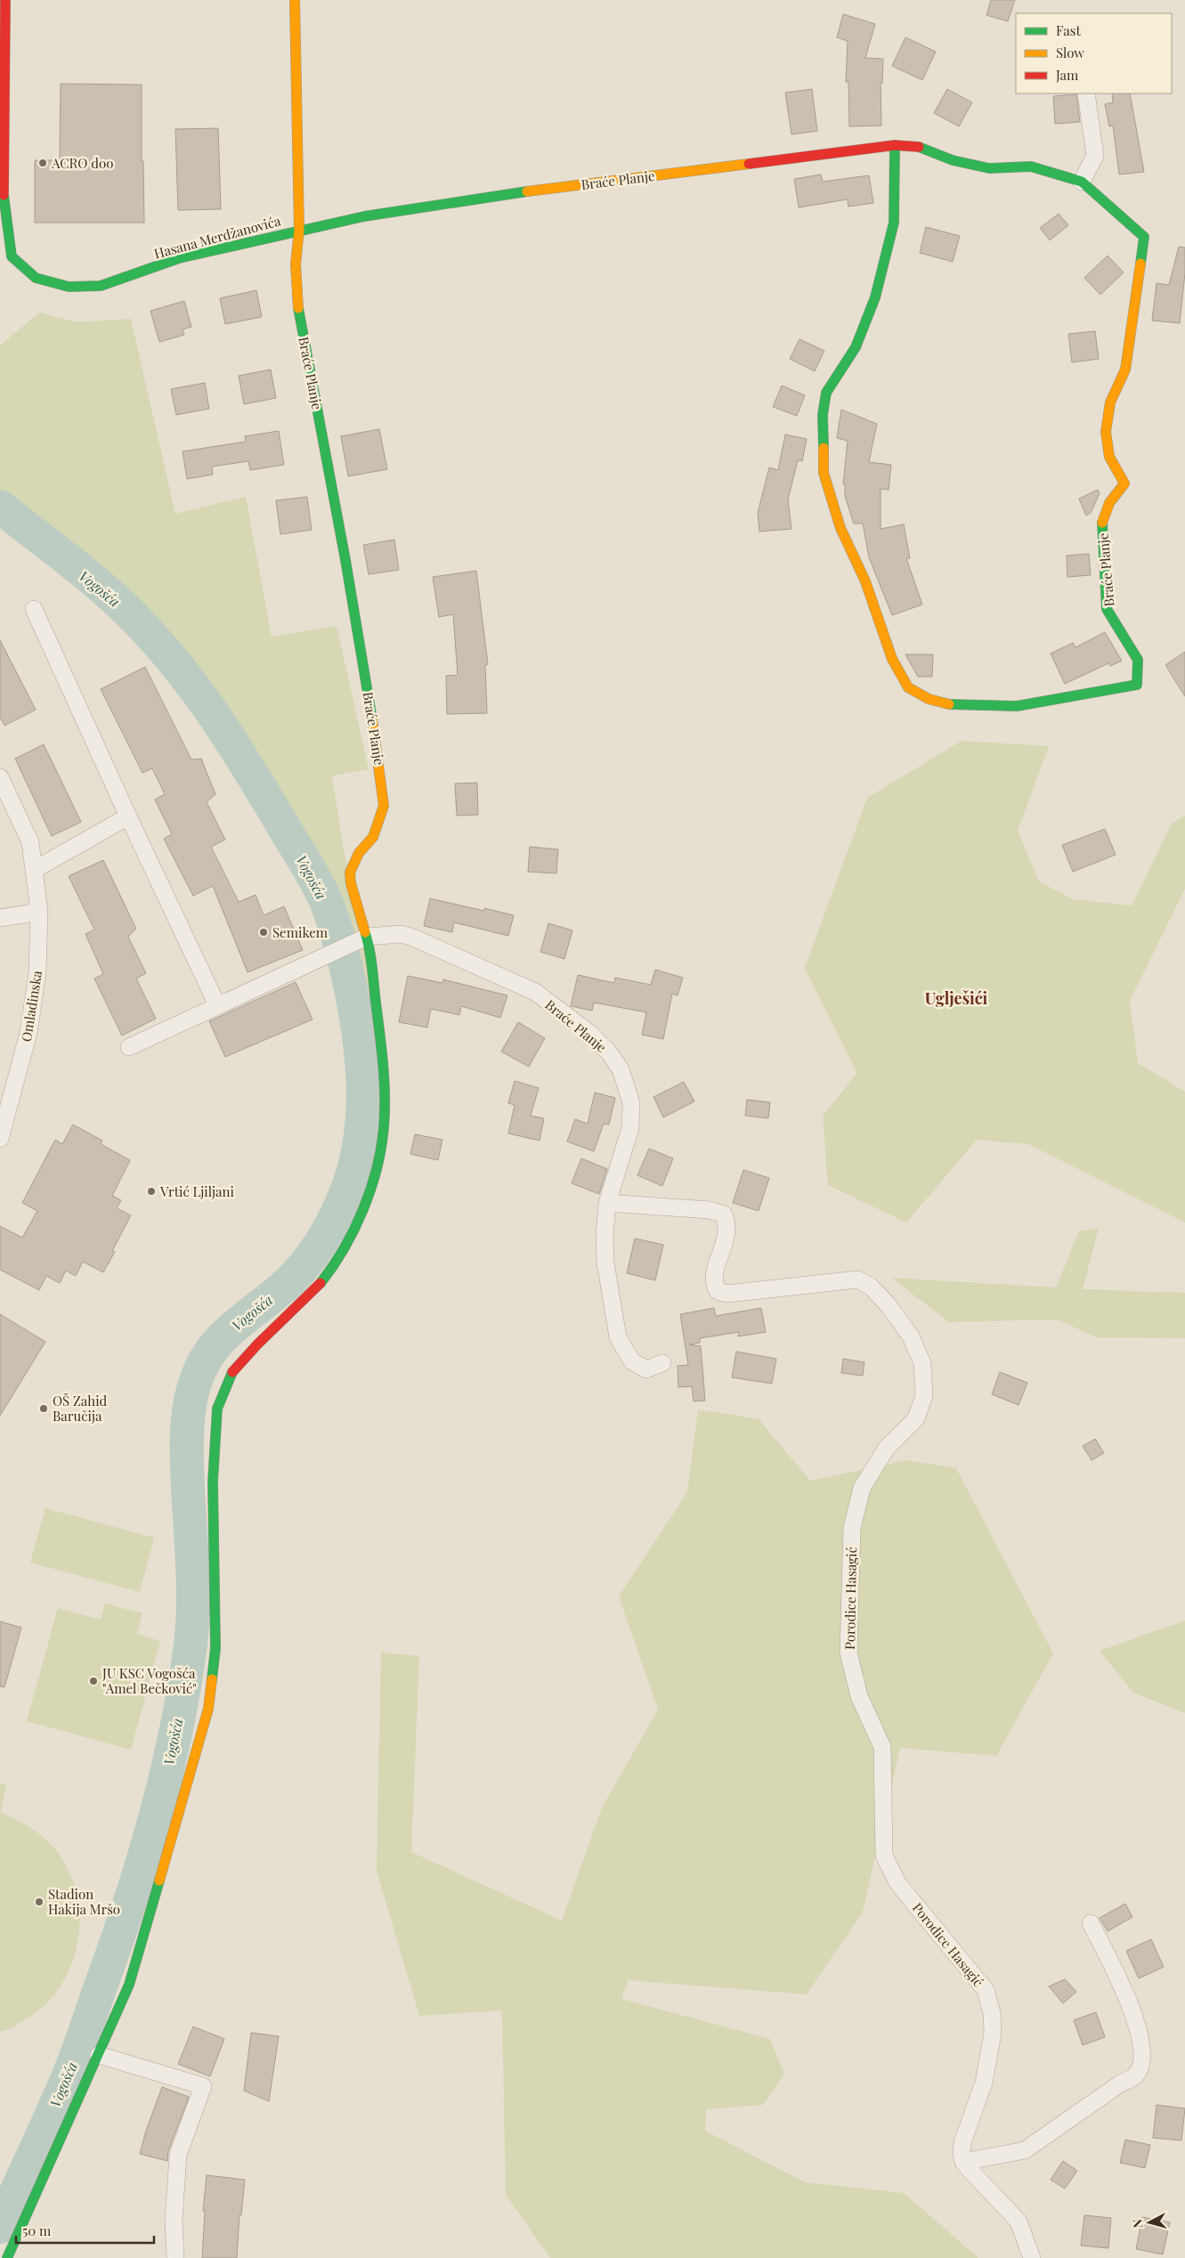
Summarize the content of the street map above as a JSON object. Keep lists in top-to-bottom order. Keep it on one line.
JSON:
{"streets":{"street":["Braće Planje","Hasana Merdžanovića","Omladinska","Porodice Hasagić"]},"crossings":[["Braće Planje","Hasana Merdžanovića"],["Braće Planje","Porodice Hasagić"]],"districts":["Uglješići"],"water":["Vogošća"],"places":["ACRO doo","Semikem","Vrtić Ljiljani","OŠ Zahid Baručija","JU KSC Vogošća \"Amel Bečković\"","Stadion Hakija Mršo"],"legend":["Fast","Slow","Jam"],"scale_bar":"50 m","north":"left"}
